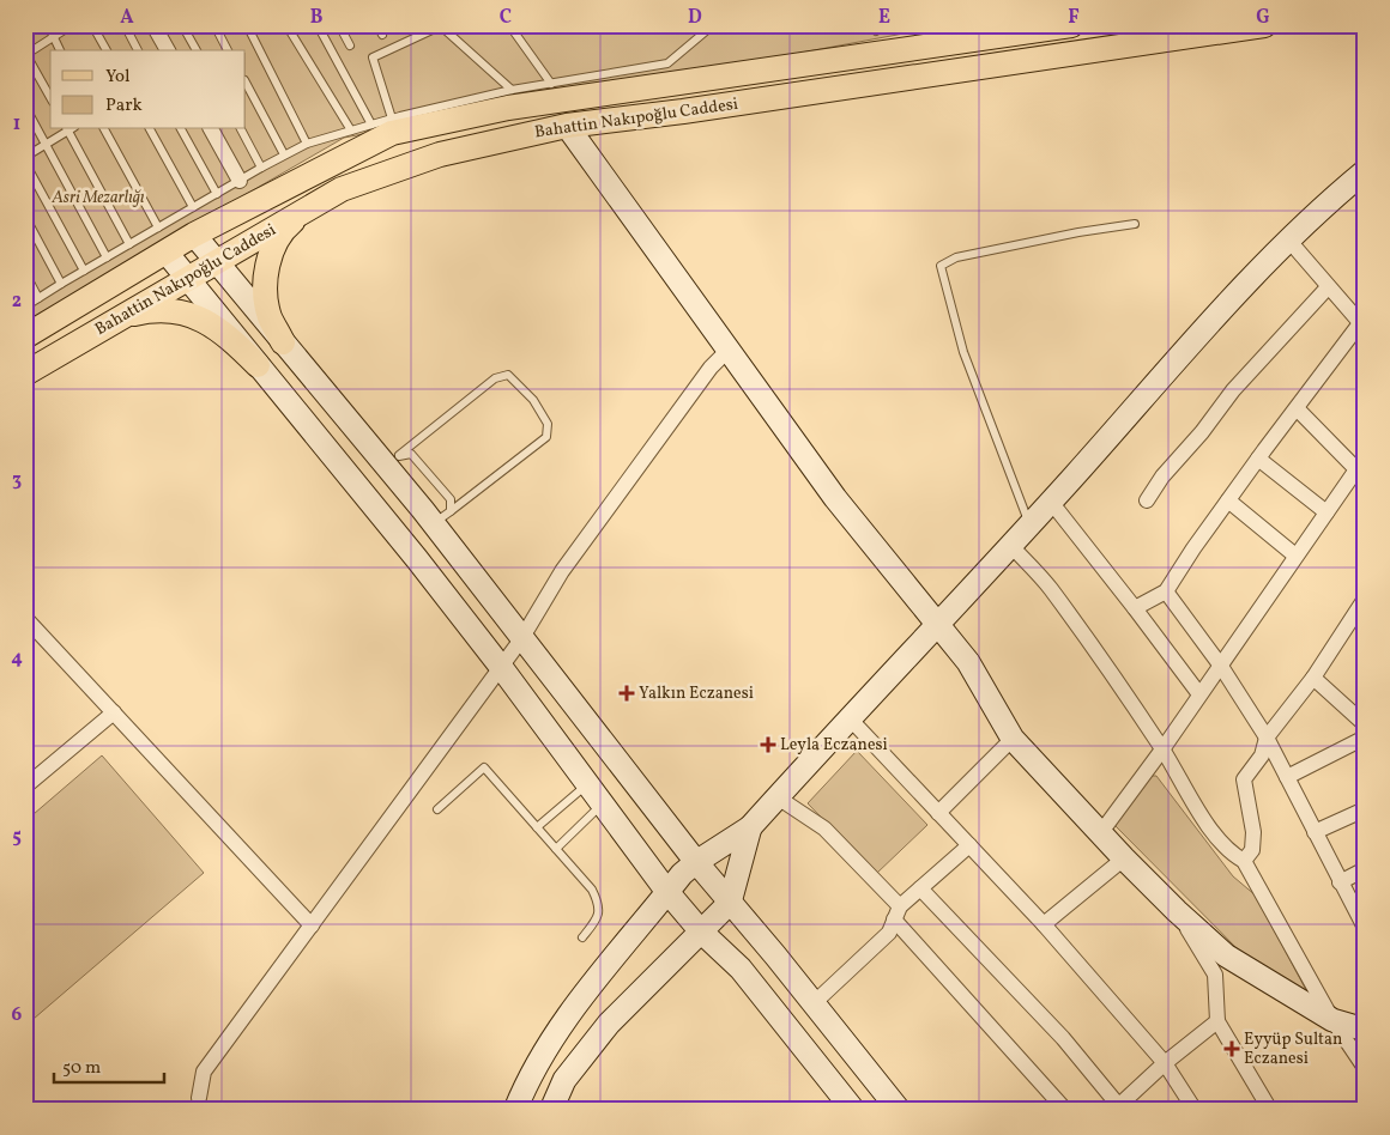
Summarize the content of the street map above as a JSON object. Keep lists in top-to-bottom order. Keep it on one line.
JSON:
{"streets":{"main road":["Bahattin Nakıpoğlu Caddesi"]},"parks":["Asri Mezarlığı"],"places":{"health":["Yalkın Eczanesi","Leyla Eczanesi","Eyyüp Sultan Eczanesi"]},"legend":["Yol","Park"],"scale_bar":"50 m","grid":{"columns":["A","B","C","D","E","F","G"],"rows":["1","2","3","4","5","6"]}}
